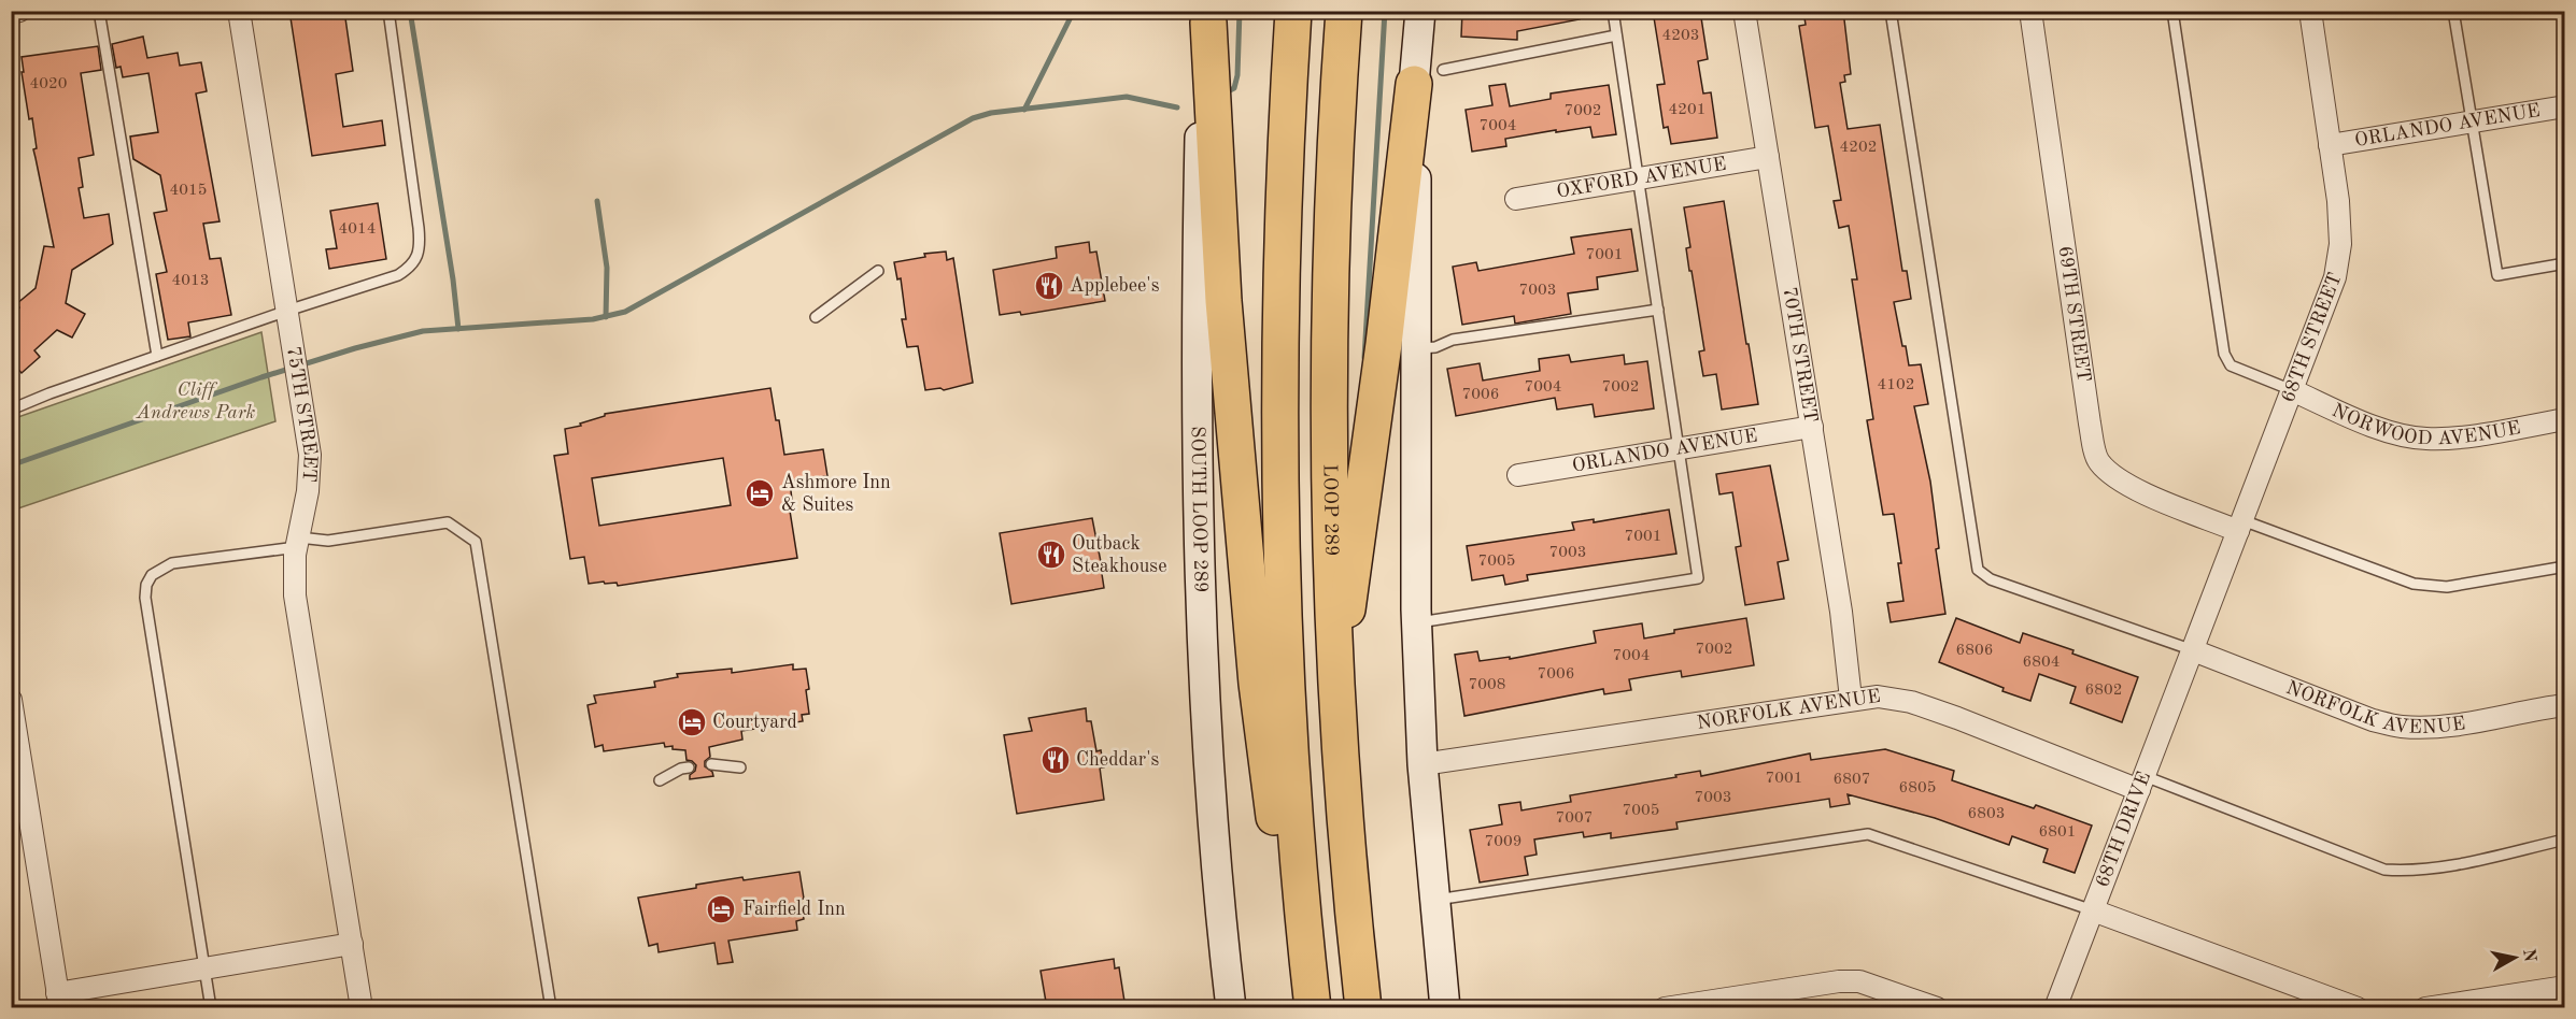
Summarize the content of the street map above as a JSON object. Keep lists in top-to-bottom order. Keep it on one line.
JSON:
{"streets":{"highway":["LOOP 289"],"main road":["SOUTH LOOP 289"],"street":["ORLANDO AVENUE","OXFORD AVENUE","69TH STREET","68TH STREET","70TH STREET","75TH STREET","NORWOOD AVENUE","NORFOLK AVENUE","68TH DRIVE"]},"crossings":[["ORLANDO AVENUE","68TH STREET"],["ORLANDO AVENUE","70TH STREET"],["OXFORD AVENUE","70TH STREET"],["69TH STREET","68TH STREET"],["68TH STREET","NORWOOD AVENUE"],["68TH STREET","NORFOLK AVENUE"],["68TH STREET","68TH DRIVE"],["70TH STREET","NORFOLK AVENUE"],["NORFOLK AVENUE","68TH DRIVE"]],"parks":["Cliff Andrews Park"],"places":{"restaurant":["Applebee's","Outback Steakhouse","Cheddar's"],"hotel":["Ashmore Inn & Suites","Courtyard","Fairfield Inn"]},"house_numbers":["4203","4020","4201","7002","7004","4202","4015","4014","7001","4013","7003","4102","7004","7002","7006","7001","7003","7005","7002","6806","7004","6804","7006","7008","6802","7001","6807","6805","7003","7005","6803","7007","6801","7009"],"north":"right"}
